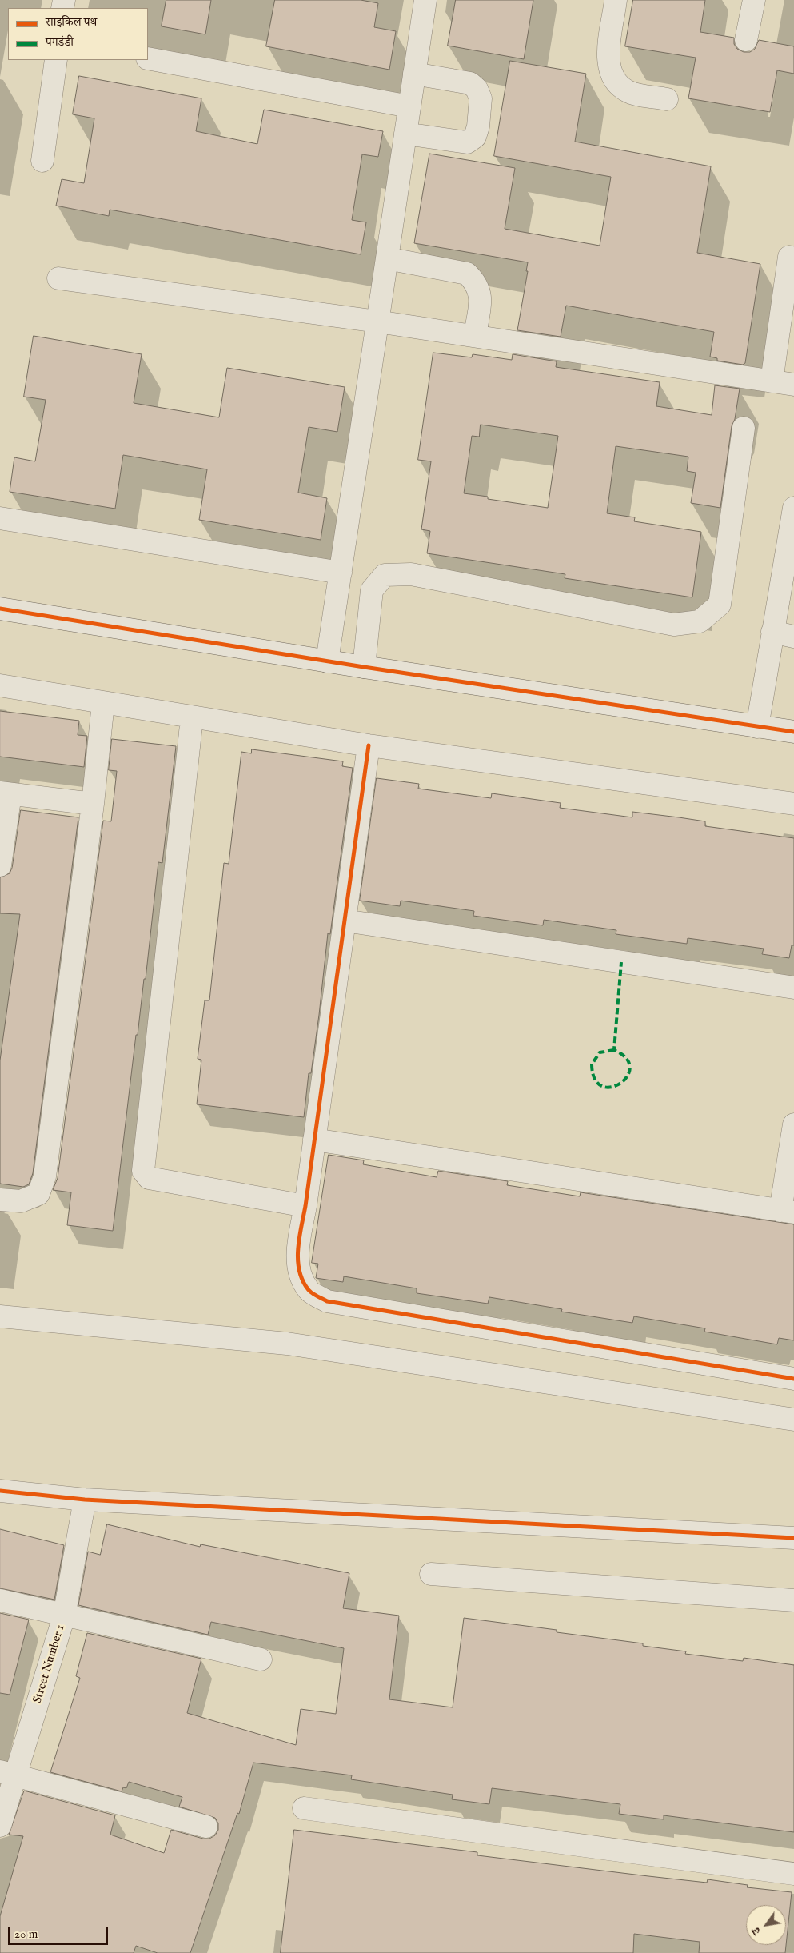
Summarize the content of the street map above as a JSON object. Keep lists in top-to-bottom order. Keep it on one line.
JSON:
{"streets":{"street":["Street Number 1"]},"legend":["साइकिल पथ","पगडंडी"],"scale_bar":"20 m","north":"bottom left"}
